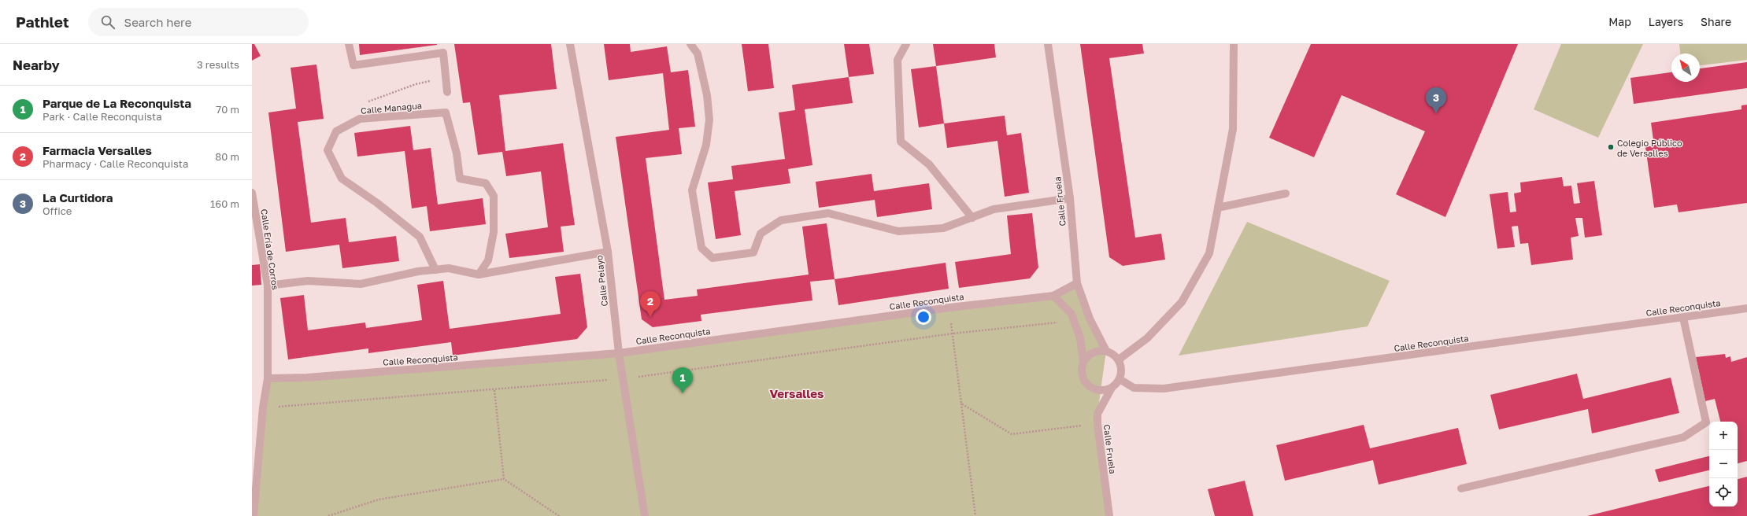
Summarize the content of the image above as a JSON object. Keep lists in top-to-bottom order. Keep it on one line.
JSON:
{"streets":{"street":["Calle Managua","Calle Fruela","Calle Ería de Corros","Calle Pelayo","Calle Reconquista"]},"crossings":[["Calle Fruela","Calle Reconquista"],["Calle Ería de Corros","Calle Reconquista"],["Calle Pelayo","Calle Reconquista"]],"districts":["Versalles"],"places":["Colegio Público de Versalles"],"north":"top left","page":{"header":"Pathlet","search":"Search here","nav":["Map","Layers","Share"],"heading":["Nearby","3 results"],"list":[{"mark":"1","name":"Parque de La Reconquista","note":"Park · Calle Reconquista","value":"70 m"},{"mark":"2","name":"Farmacia Versalles","note":"Pharmacy · Calle Reconquista","value":"80 m"},{"mark":"3","name":"La Curtidora","note":"Office","value":"160 m"}],"pins":["3","2","1"],"map_buttons":["+","−"]}}
